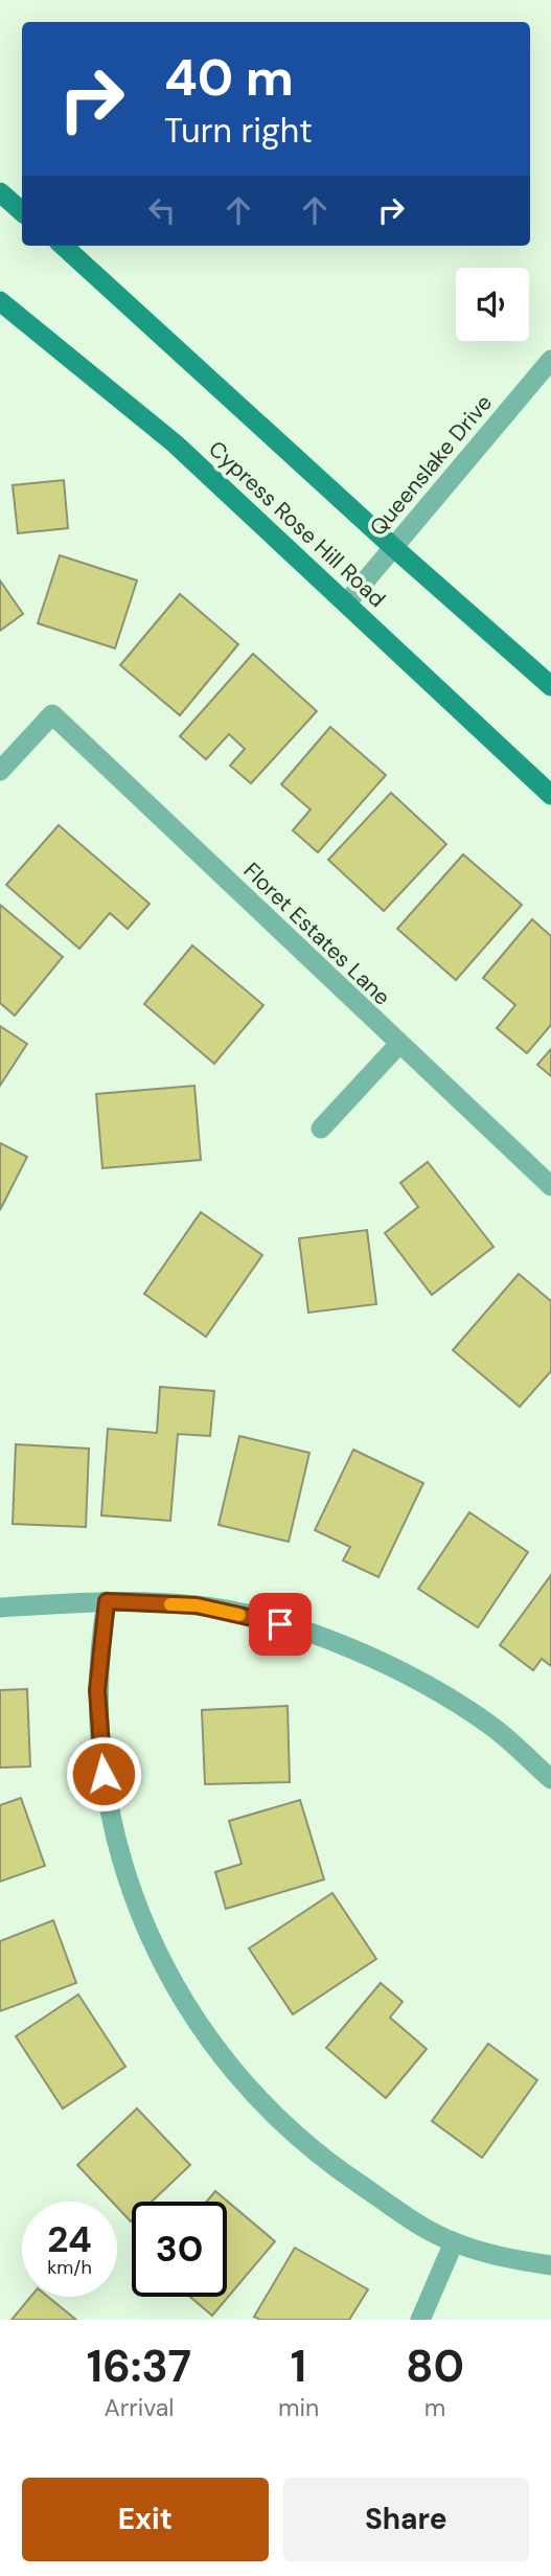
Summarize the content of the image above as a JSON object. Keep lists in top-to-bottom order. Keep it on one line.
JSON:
{"streets":{"main road":["Cypress Rose Hill Road"],"street":["Queenslake Drive","Floret Estates Lane"]},"crossings":[["Queenslake Drive","Cypress Rose Hill Road"]],"page":{"turn":["40 m","Turn right"],"speed":"24 km/h","limit":"30","eta":["16:37","Arrival","1","min","80","m"],"buttons":["Exit","Share"]}}
